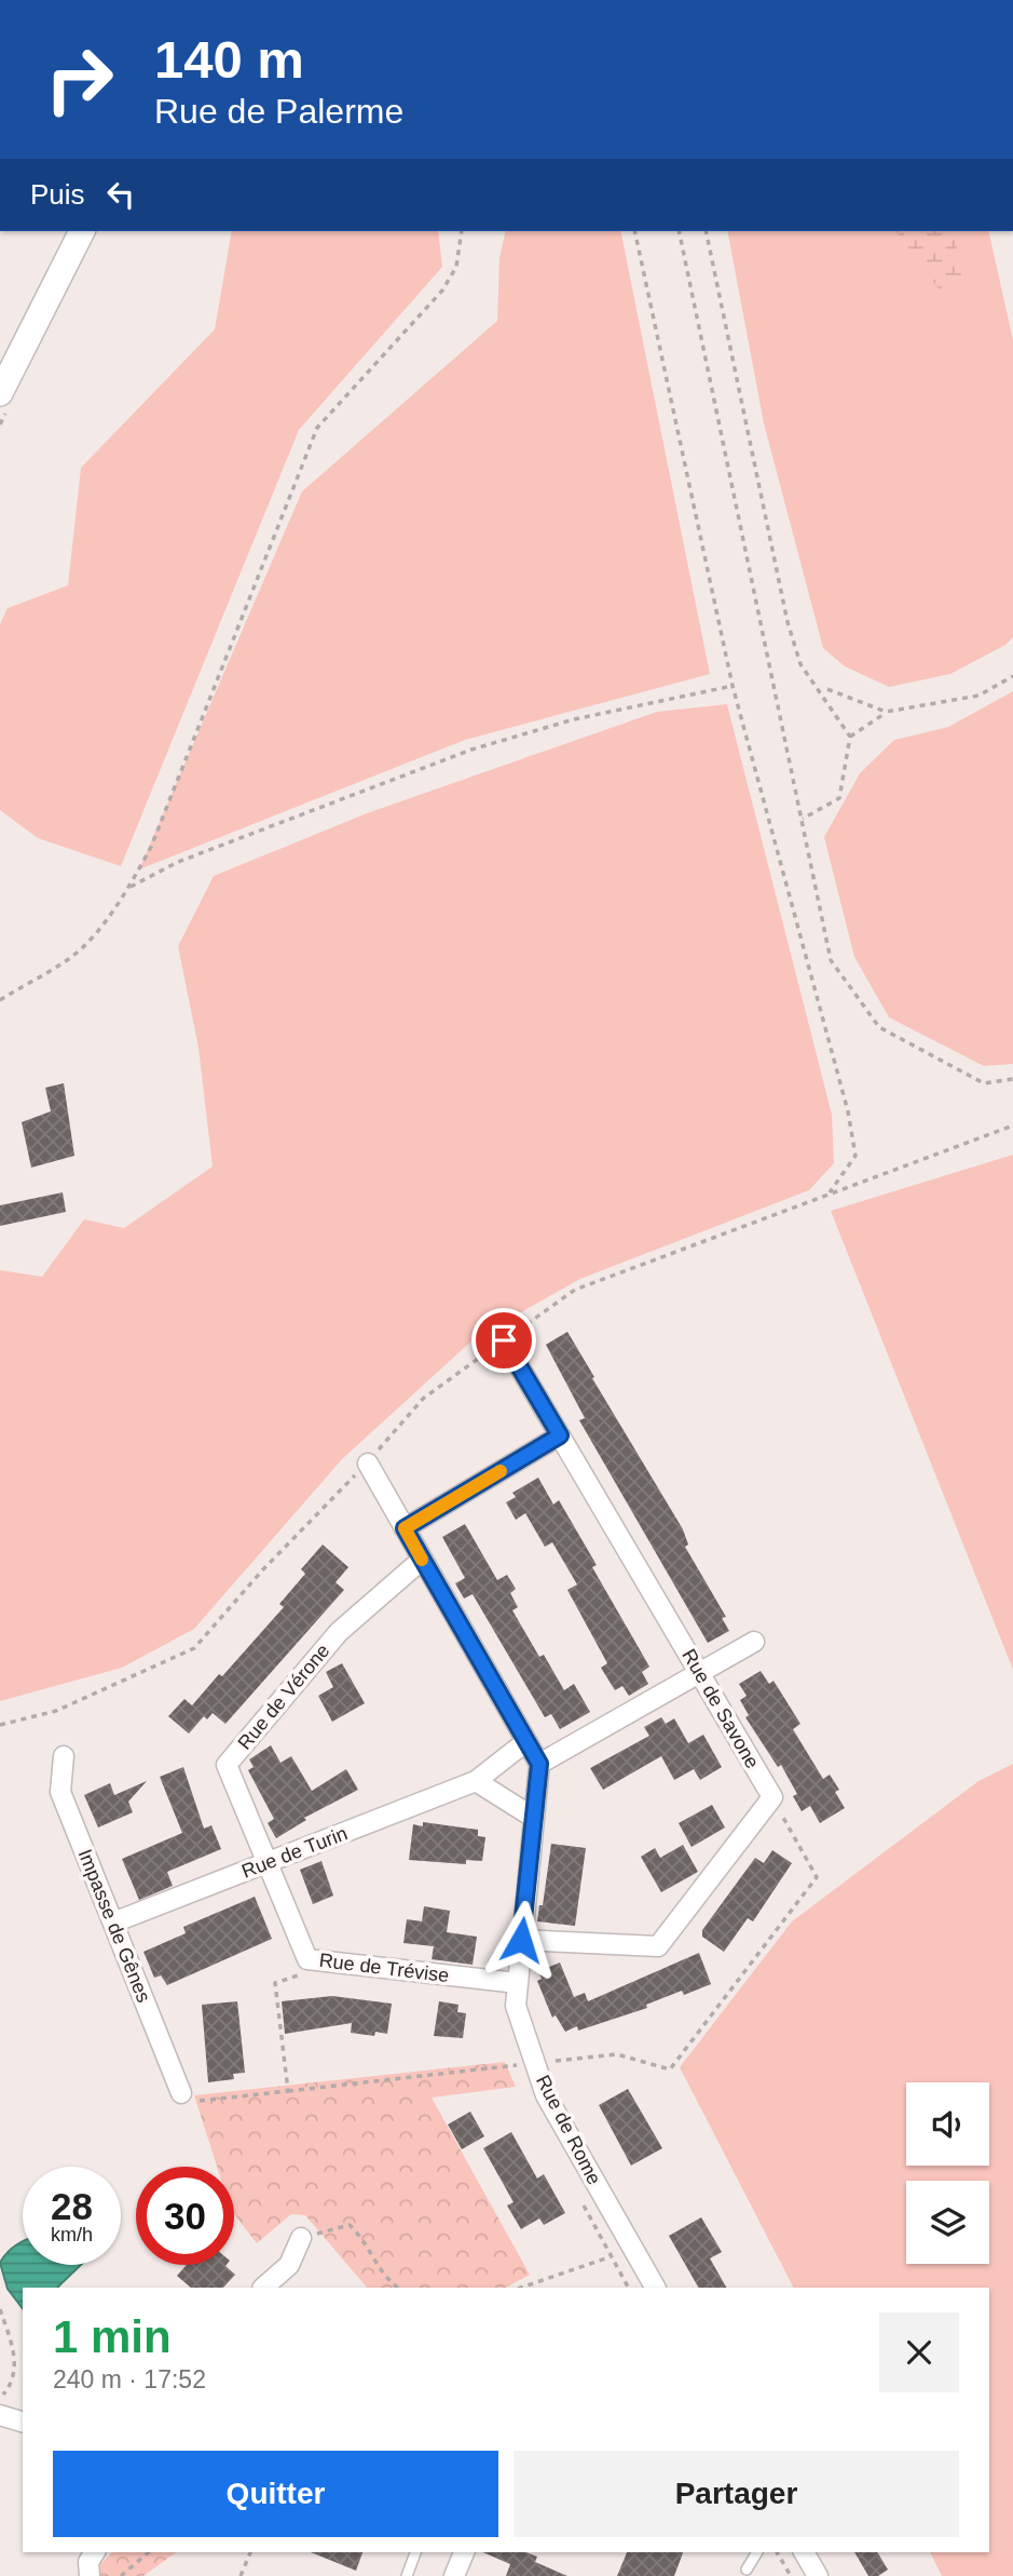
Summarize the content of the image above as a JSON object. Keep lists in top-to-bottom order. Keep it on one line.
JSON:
{"streets":{"street":["Rue de Vérone","Rue de Savone","Rue de Turin","Impasse de Gênes","Rue de Trévise","Rue de Rome"]},"crossings":[["Rue de Vérone","Rue de Turin"],["Rue de Vérone","Rue de Trévise"],["Rue de Turin","Impasse de Gênes"],["Rue de Turin","Rue de Trévise"],["Rue de Trévise","Rue de Rome"]],"page":{"turn":["140 m","Rue de Palerme"],"then":"Puis","speed":"28 km/h","limit":"30","heading":["1 min","240 m · 17:52"],"buttons":["Quitter","Partager"]}}
